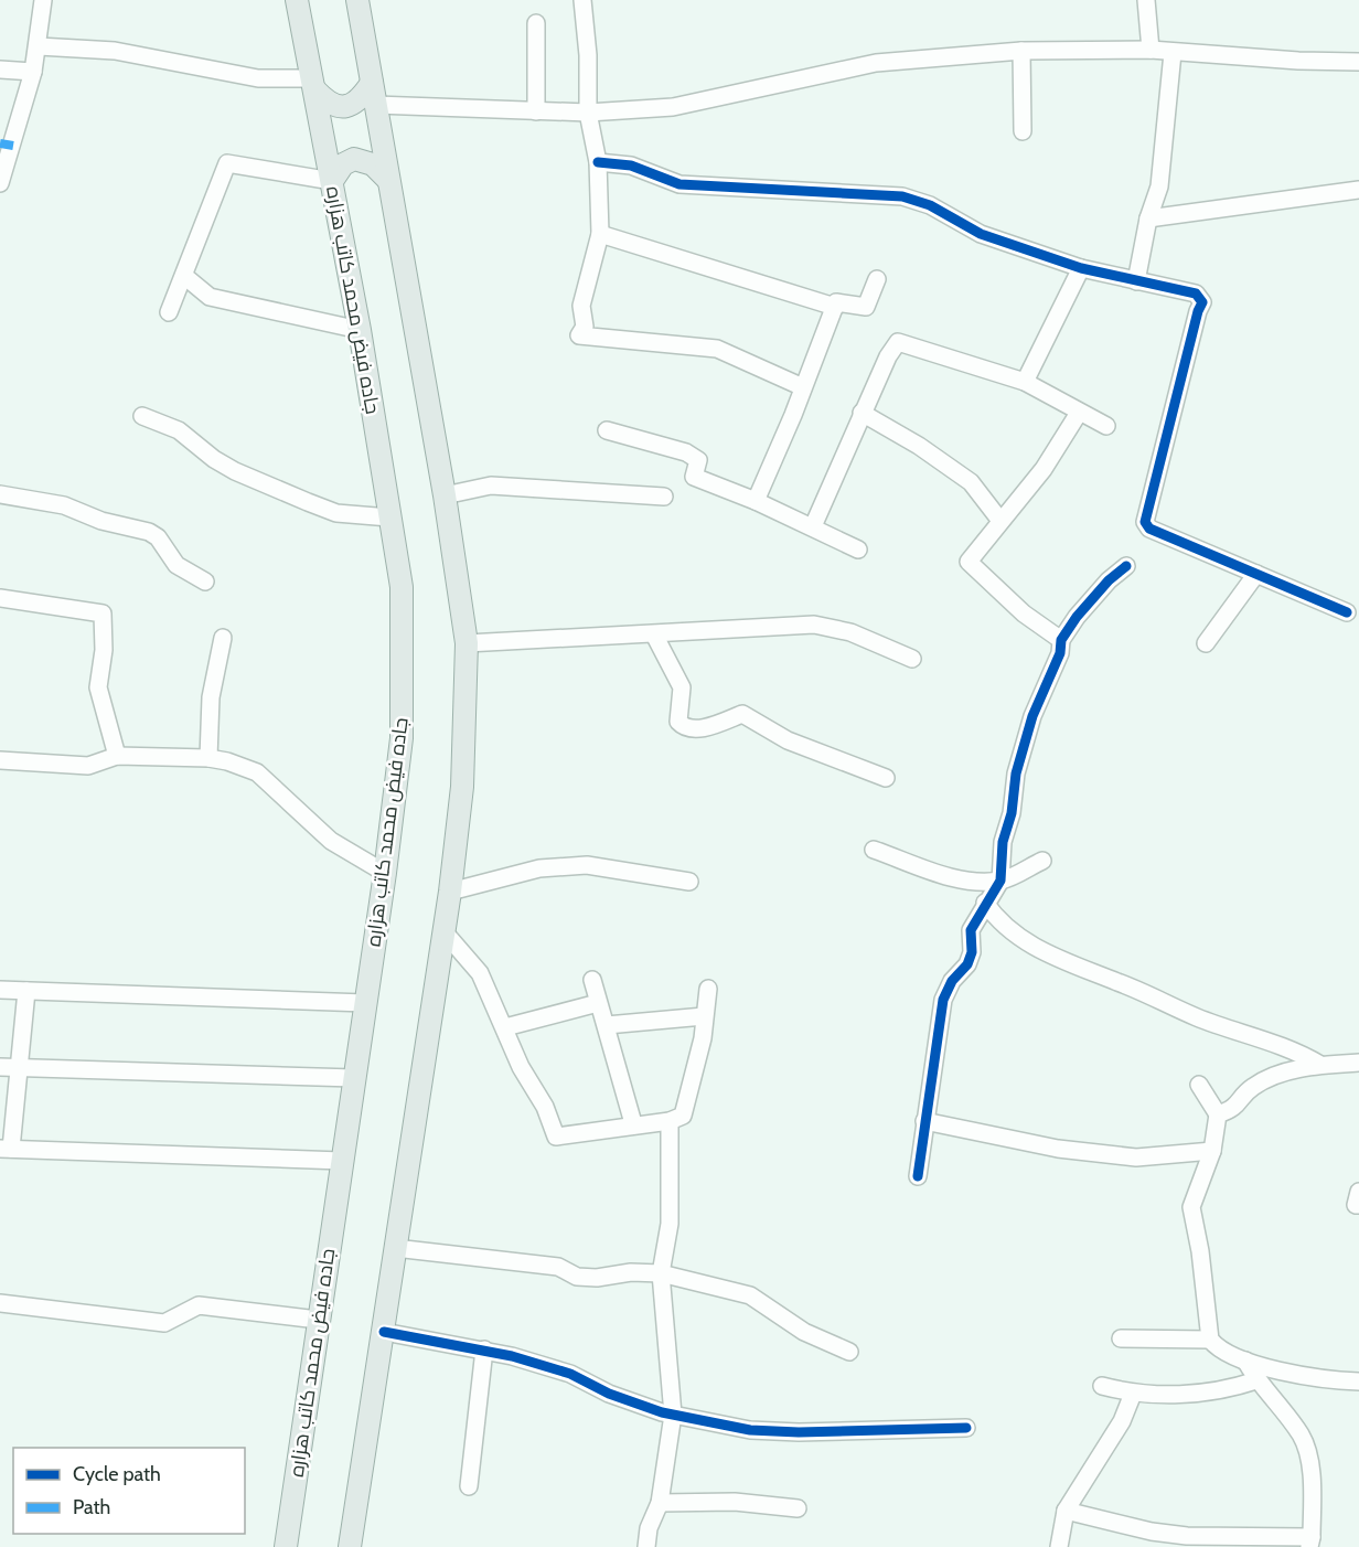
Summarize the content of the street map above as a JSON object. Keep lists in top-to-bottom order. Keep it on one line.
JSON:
{"streets":{"main road":["جاده فیض محمد کاتب هزاره"]},"legend":["Cycle path","Path"]}
